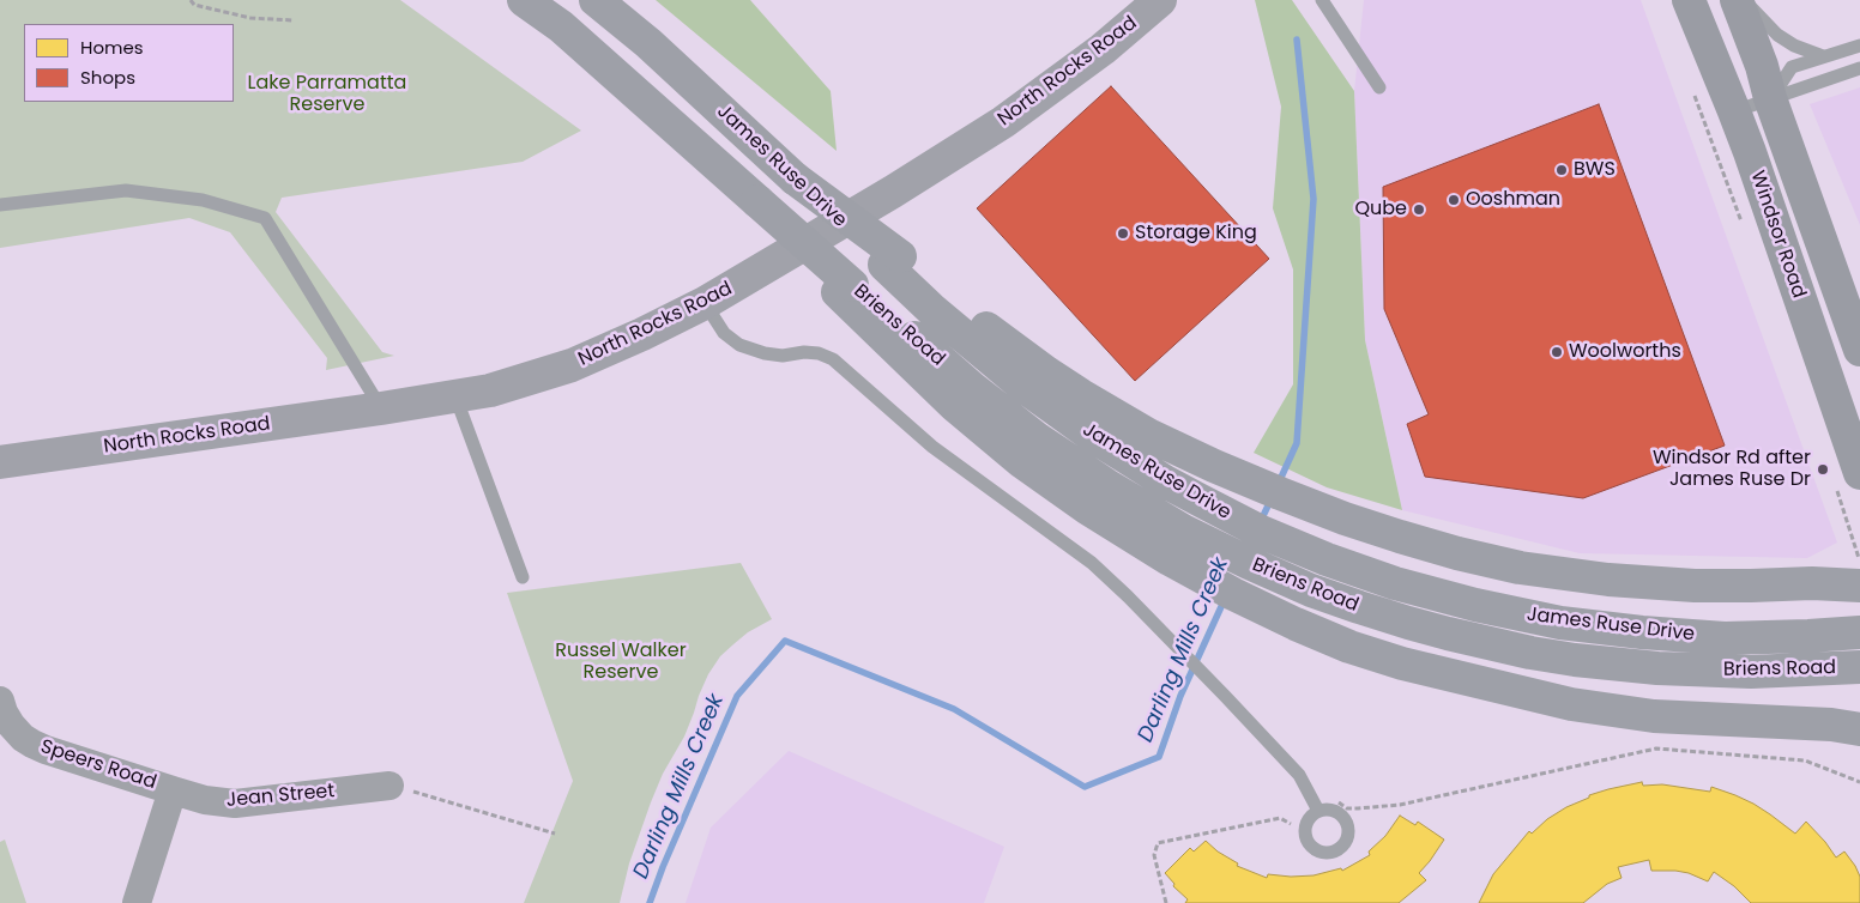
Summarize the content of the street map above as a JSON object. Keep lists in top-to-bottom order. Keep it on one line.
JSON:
{"streets":{"highway":["James Ruse Drive","Briens Road"],"main road":["North Rocks Road","Windsor Road"],"street":["Speers Road","Jean Street"]},"crossings":[["Speers Road","Jean Street"]],"water":["Darling Mills Creek"],"parks":["Lake Parramatta Reserve","Russel Walker Reserve"],"places":["BWS","Ooshman","Qube","Storage King","Woolworths","Windsor Rd after James Ruse Dr"],"legend":["Homes","Shops"]}
